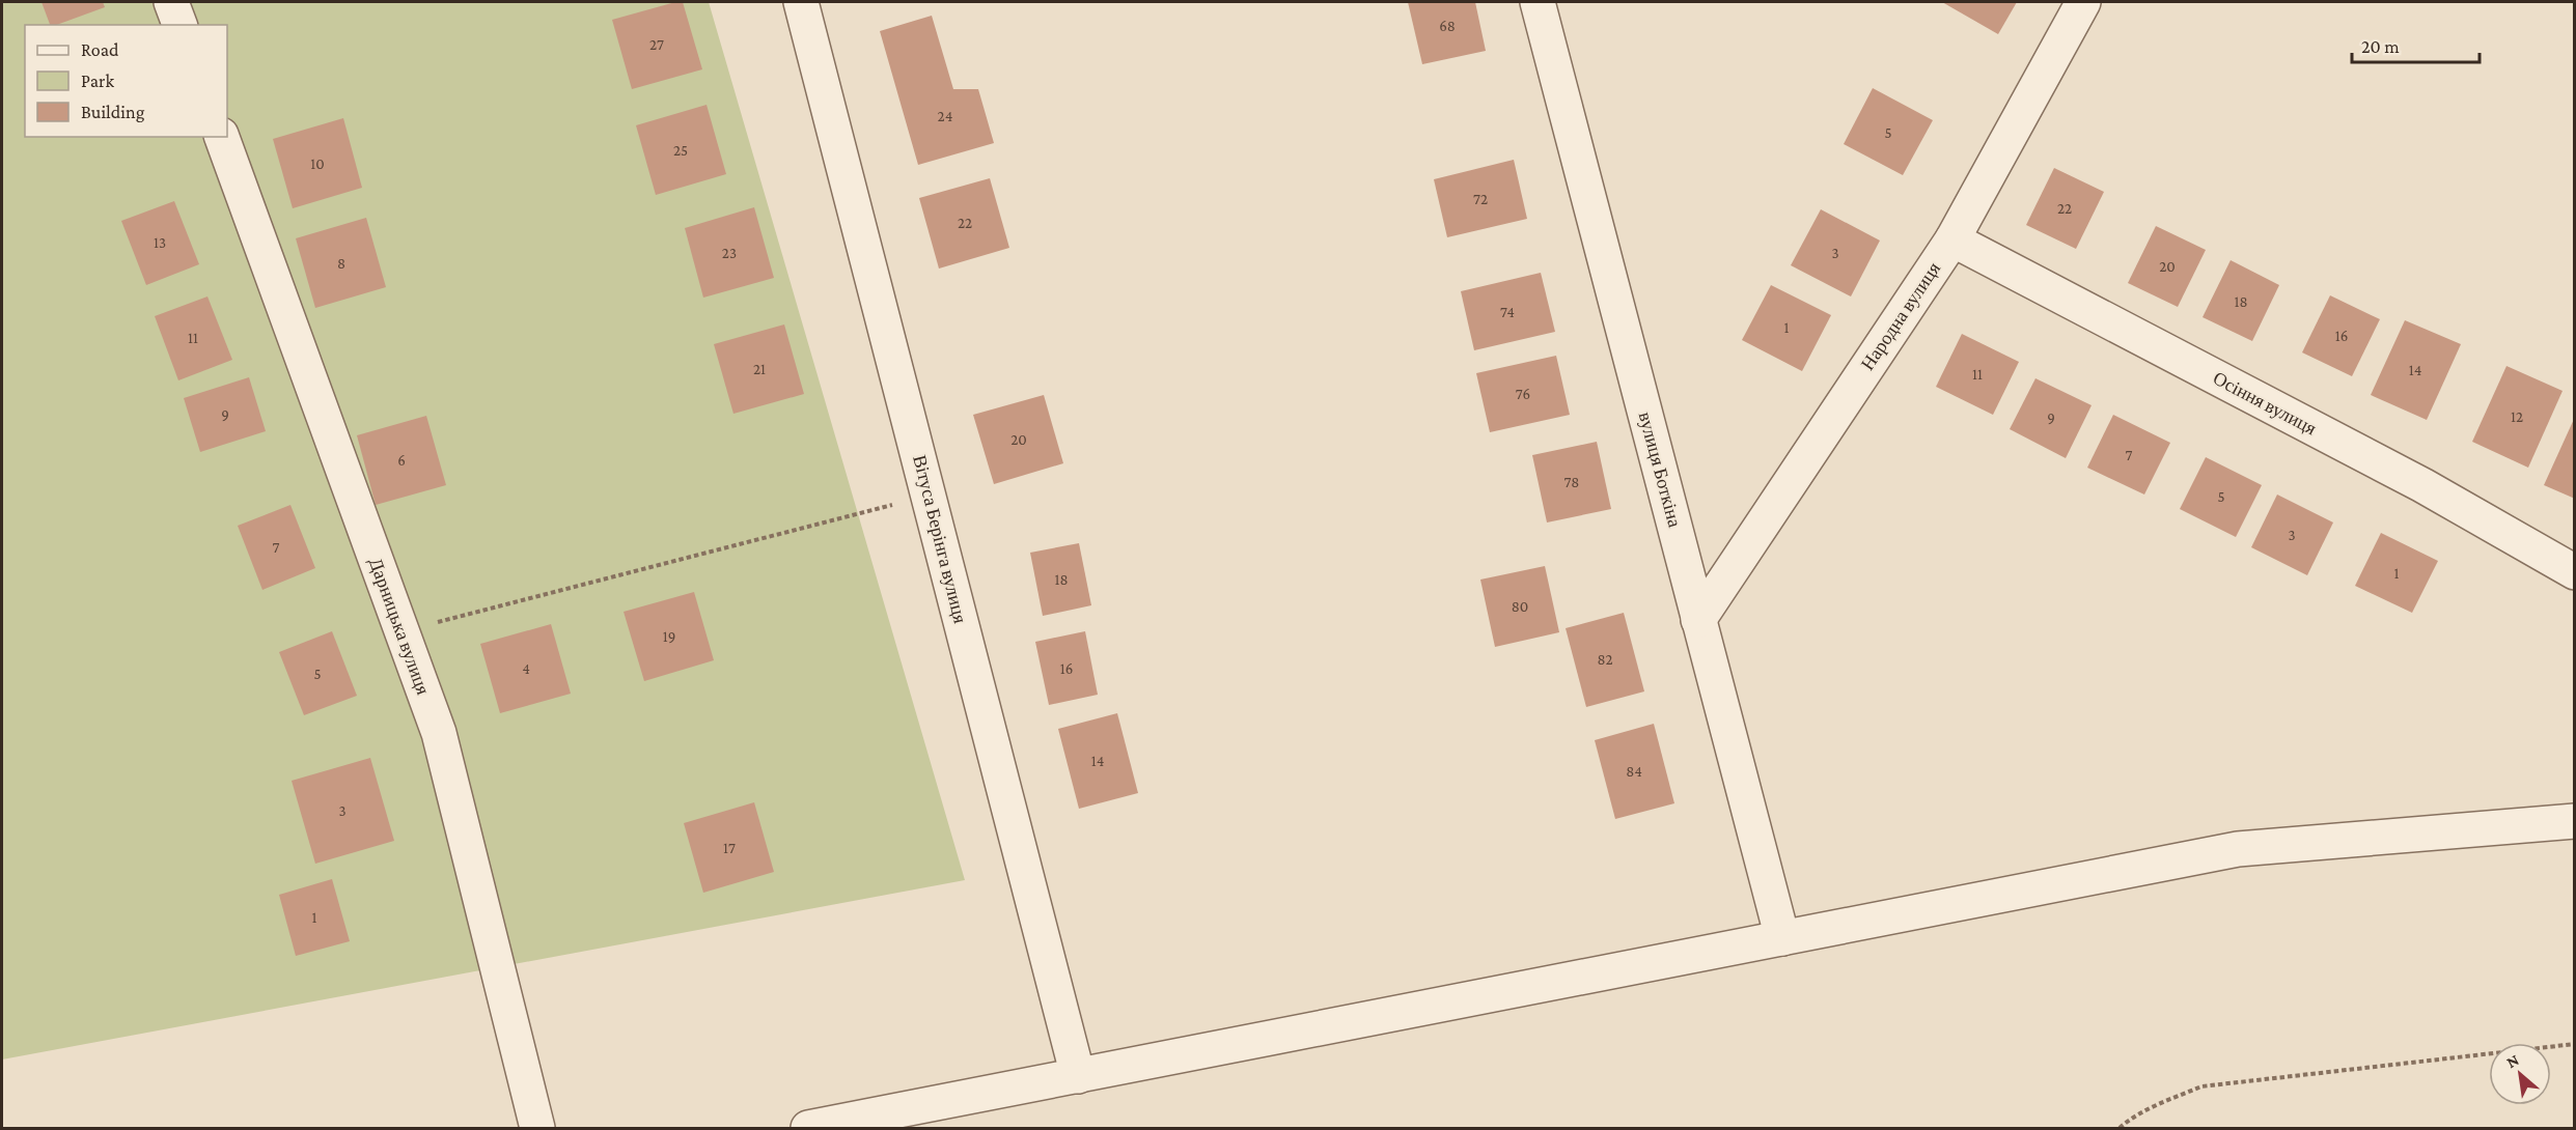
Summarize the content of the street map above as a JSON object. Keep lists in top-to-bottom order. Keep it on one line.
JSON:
{"streets":{"street":["Народна вулиця","Осіння вулиця","вулиця Боткіна","Вітуса Берінга вулиця","Дарницька вулиця"]},"crossings":[["Народна вулиця","Осіння вулиця"],["Народна вулиця","вулиця Боткіна"]],"house_numbers":["68","27","24","5","25","10","72","22","22","13","23","3","8","20","18","74","1","16","11","21","14","11","76","9","12","9","20","7","6","78","5","3","7","1","18","80","19","82","4","16","5","14","84","3","17","1"],"legend":["Road","Park","Building"],"scale_bar":"20 m","north":"top left"}
